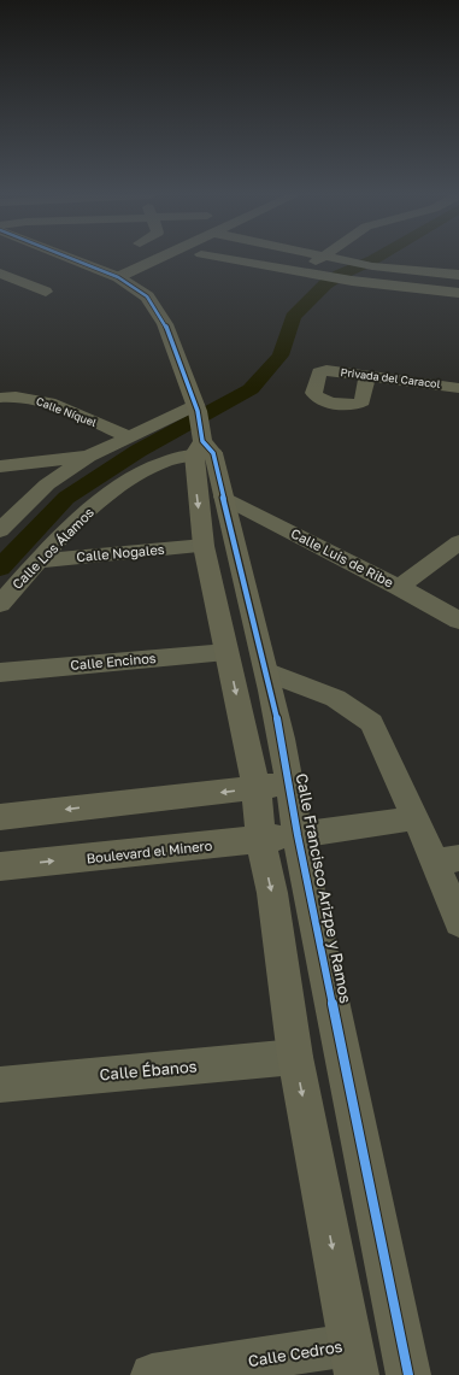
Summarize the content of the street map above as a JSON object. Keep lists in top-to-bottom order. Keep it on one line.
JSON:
{"streets":{"street":["Privada del Caracol","Calle Níquel","Calle Los Álamos","Calle Nogales","Calle Luis de Ribe","Calle Encinos","Boulevard el Minero","Calle Francisco Arizpe y Ramos","Calle Ébanos","Calle Cedros"]},"crossings":[["Calle Los Álamos","Calle Nogales"],["Calle Los Álamos","Calle Francisco Arizpe y Ramos"],["Calle Nogales","Calle Francisco Arizpe y Ramos"],["Calle Luis de Ribe","Calle Francisco Arizpe y Ramos"],["Calle Encinos","Calle Francisco Arizpe y Ramos"],["Boulevard el Minero","Calle Francisco Arizpe y Ramos"],["Calle Francisco Arizpe y Ramos","Calle Ébanos"],["Calle Francisco Arizpe y Ramos","Calle Cedros"]]}
